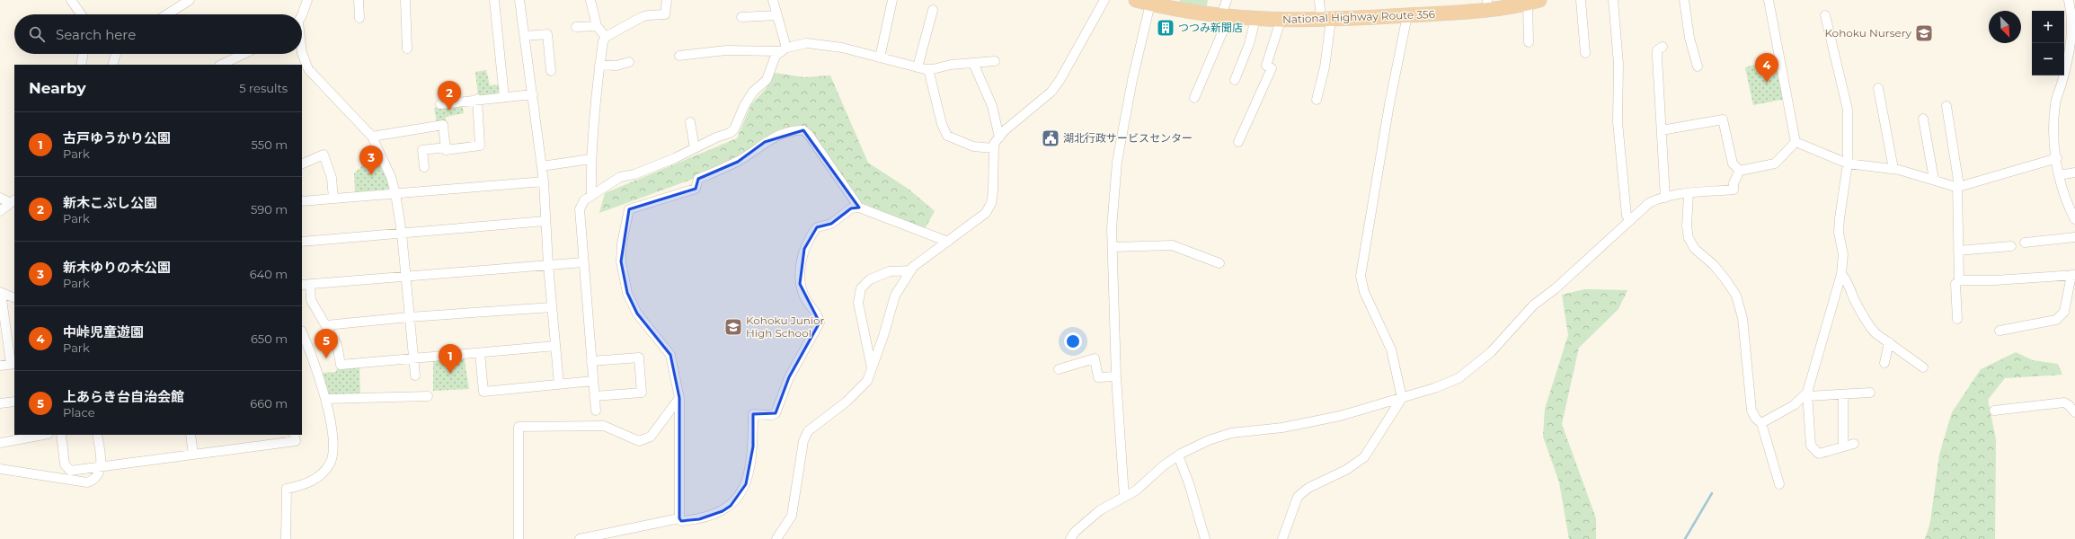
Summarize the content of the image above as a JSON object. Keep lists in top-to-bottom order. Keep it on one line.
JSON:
{"streets":{"highway":["National Highway Route 356"]},"places":{"building":["つつみ新聞店"],"school or university":["Kohoku Nursery","Kohoku Junior High School"],"public building":["湖北行政サービスセンター"]},"north":"bottom right","page":{"map_buttons":["+","−"],"search":"Search here","pins":["4","2","3","5","1"],"heading":["Nearby","5 results"],"list":[{"mark":"1","name":"古戸ゆうかり公園","note":"Park","value":"550 m"},{"mark":"2","name":"新木こぶし公園","note":"Park","value":"590 m"},{"mark":"3","name":"新木ゆりの木公園","note":"Park","value":"640 m"},{"mark":"4","name":"中峠児童遊園","note":"Park","value":"650 m"},{"mark":"5","name":"上あらき台自治会館","note":"Place","value":"660 m"}]}}
